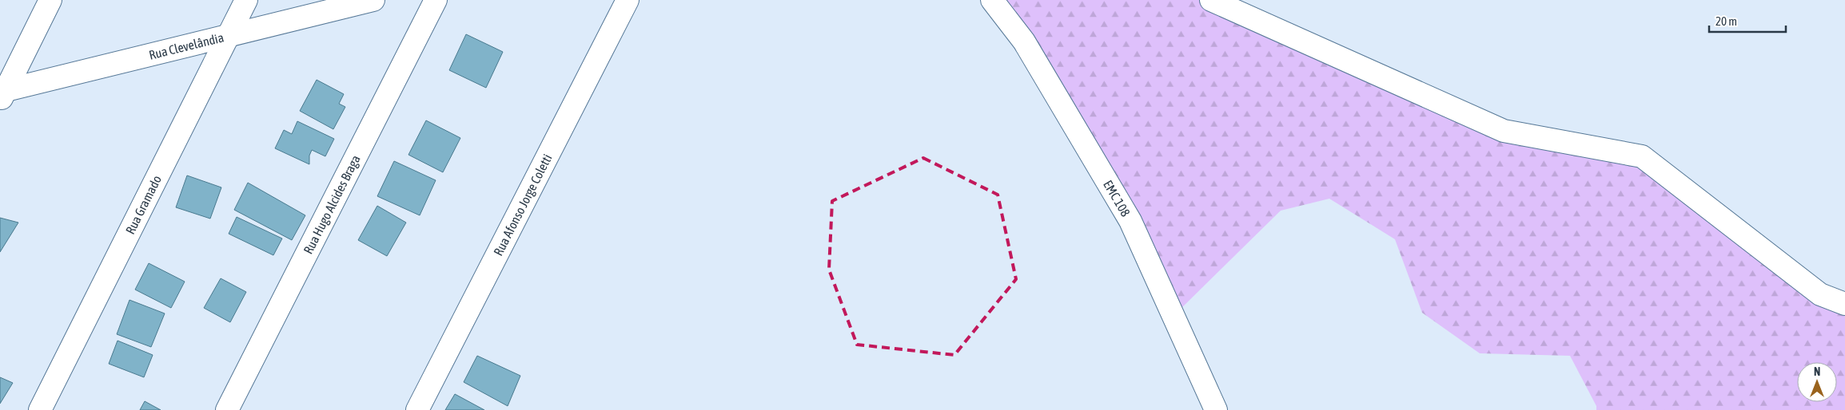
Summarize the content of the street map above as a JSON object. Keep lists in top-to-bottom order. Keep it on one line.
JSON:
{"streets":{"street":["Rua Clevelândia","EMC 108","Rua Gramado","Rua Hugo Alcides Braga","Rua Afonso Jorge Coletti"]},"crossings":[["Rua Clevelândia","Rua Gramado"]],"scale_bar":"20 m","north":"top"}
